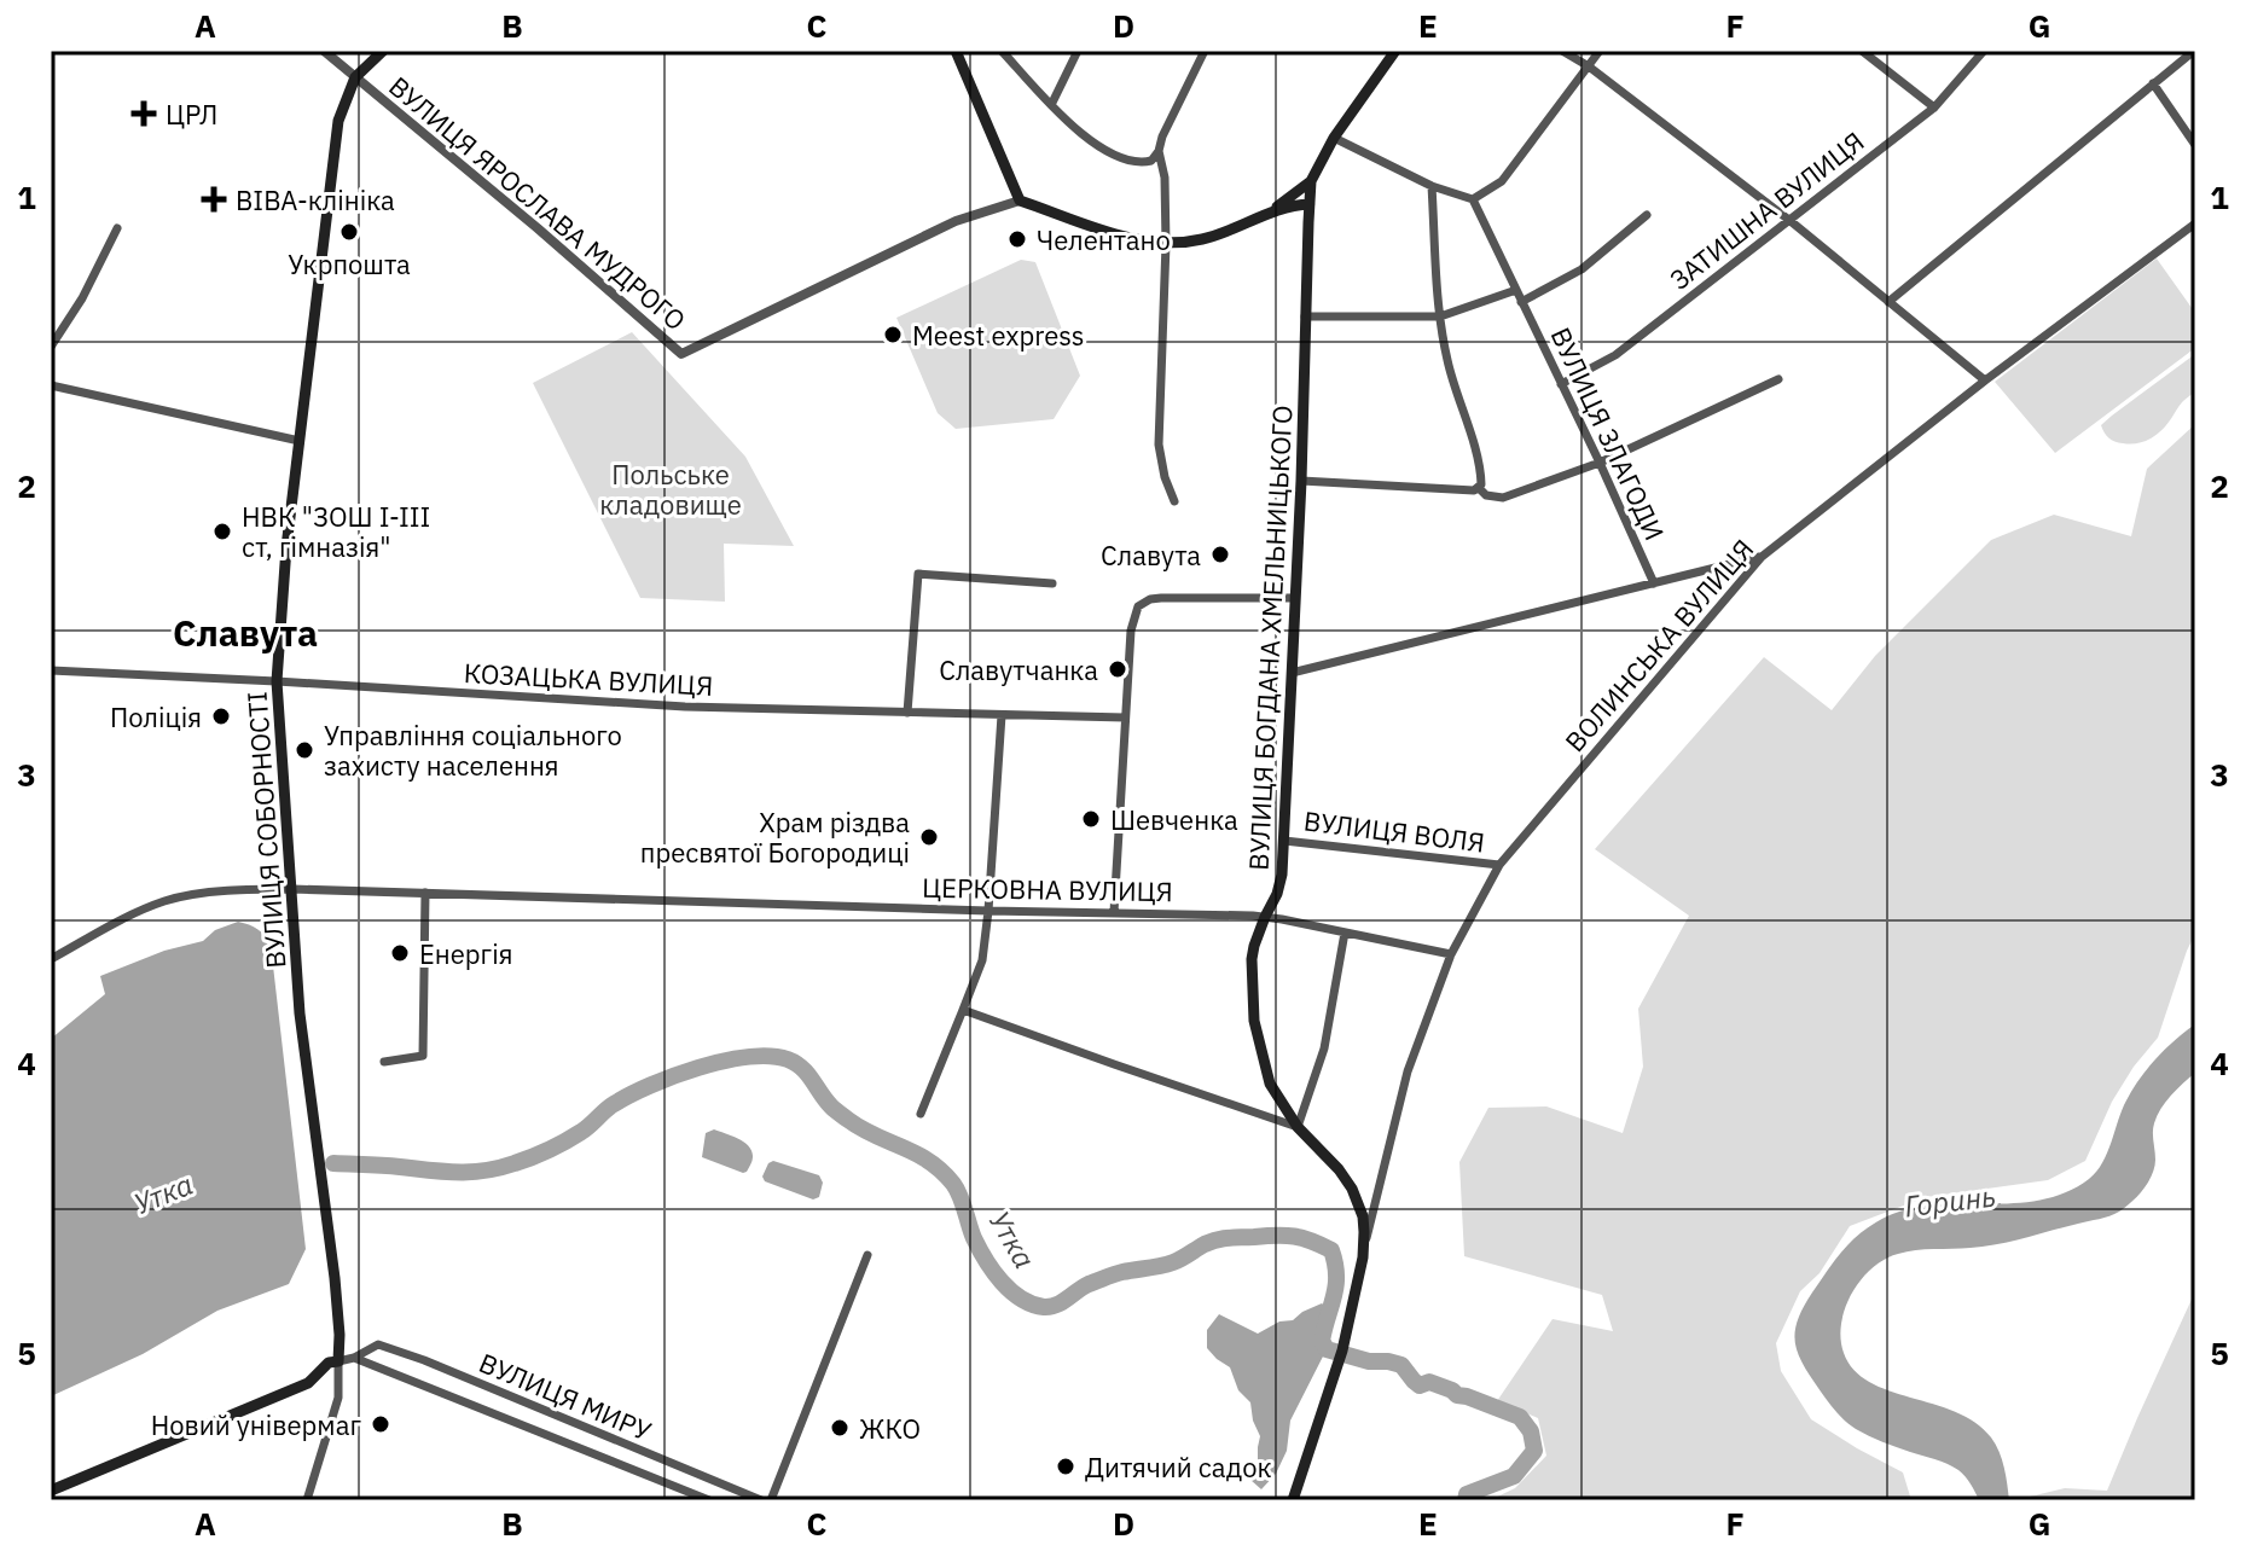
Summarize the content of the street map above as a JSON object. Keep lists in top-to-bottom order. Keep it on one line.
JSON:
{"streets":{"main road":["ВУЛИЦЯ БОГДАНА ХМЕЛЬНИЦЬКОГО","ВУЛИЦЯ СОБОРНОСТІ","ВУЛИЦЯ МИРУ"],"street":["ВУЛИЦЯ ЯРОСЛАВА МУДРОГО","ЗАТИШНА ВУЛИЦЯ","ВУЛИЦЯ ЗЛАГОДИ","ВОЛИНСЬКА ВУЛИЦЯ","КОЗАЦЬКА ВУЛИЦЯ","ВУЛИЦЯ ВОЛЯ","ЦЕРКОВНА ВУЛИЦЯ"]},"crossings":[["ВУЛИЦЯ ЯРОСЛАВА МУДРОГО","ВУЛИЦЯ СОБОРНОСТІ"],["ЗАТИШНА ВУЛИЦЯ","ВУЛИЦЯ ЗЛАГОДИ"],["ВУЛИЦЯ БОГДАНА ХМЕЛЬНИЦЬКОГО","ВОЛИНСЬКА ВУЛИЦЯ"],["ВУЛИЦЯ БОГДАНА ХМЕЛЬНИЦЬКОГО","ВУЛИЦЯ ВОЛЯ"],["ВУЛИЦЯ БОГДАНА ХМЕЛЬНИЦЬКОГО","ЦЕРКОВНА ВУЛИЦЯ"],["ВОЛИНСЬКА ВУЛИЦЯ","ВУЛИЦЯ ВОЛЯ"],["ВОЛИНСЬКА ВУЛИЦЯ","ЦЕРКОВНА ВУЛИЦЯ"],["КОЗАЦЬКА ВУЛИЦЯ","ВУЛИЦЯ СОБОРНОСТІ"],["ВУЛИЦЯ СОБОРНОСТІ","ЦЕРКОВНА ВУЛИЦЯ"],["ВУЛИЦЯ СОБОРНОСТІ","ВУЛИЦЯ МИРУ"]],"districts":["Славута"],"water":["Утка","Горинь"],"parks":["Польське кладовище"],"places":{"health":["ЦРЛ","ВІВА-клініка"],"other":["Укрпошта","Челентано","Meest express","НВК \"ЗОШ І-ІІІ ст, гімназія\"","Славута","Славутчанка","Поліція","Управління соціального захисту населення","Шевченка","Храм різдва пресвятої Богородиці","Енергія","Новий універмаг","ЖКО","Дитячий садок"]},"grid":{"columns":["A","B","C","D","E","F","G"],"rows":["1","2","3","4","5"]}}
